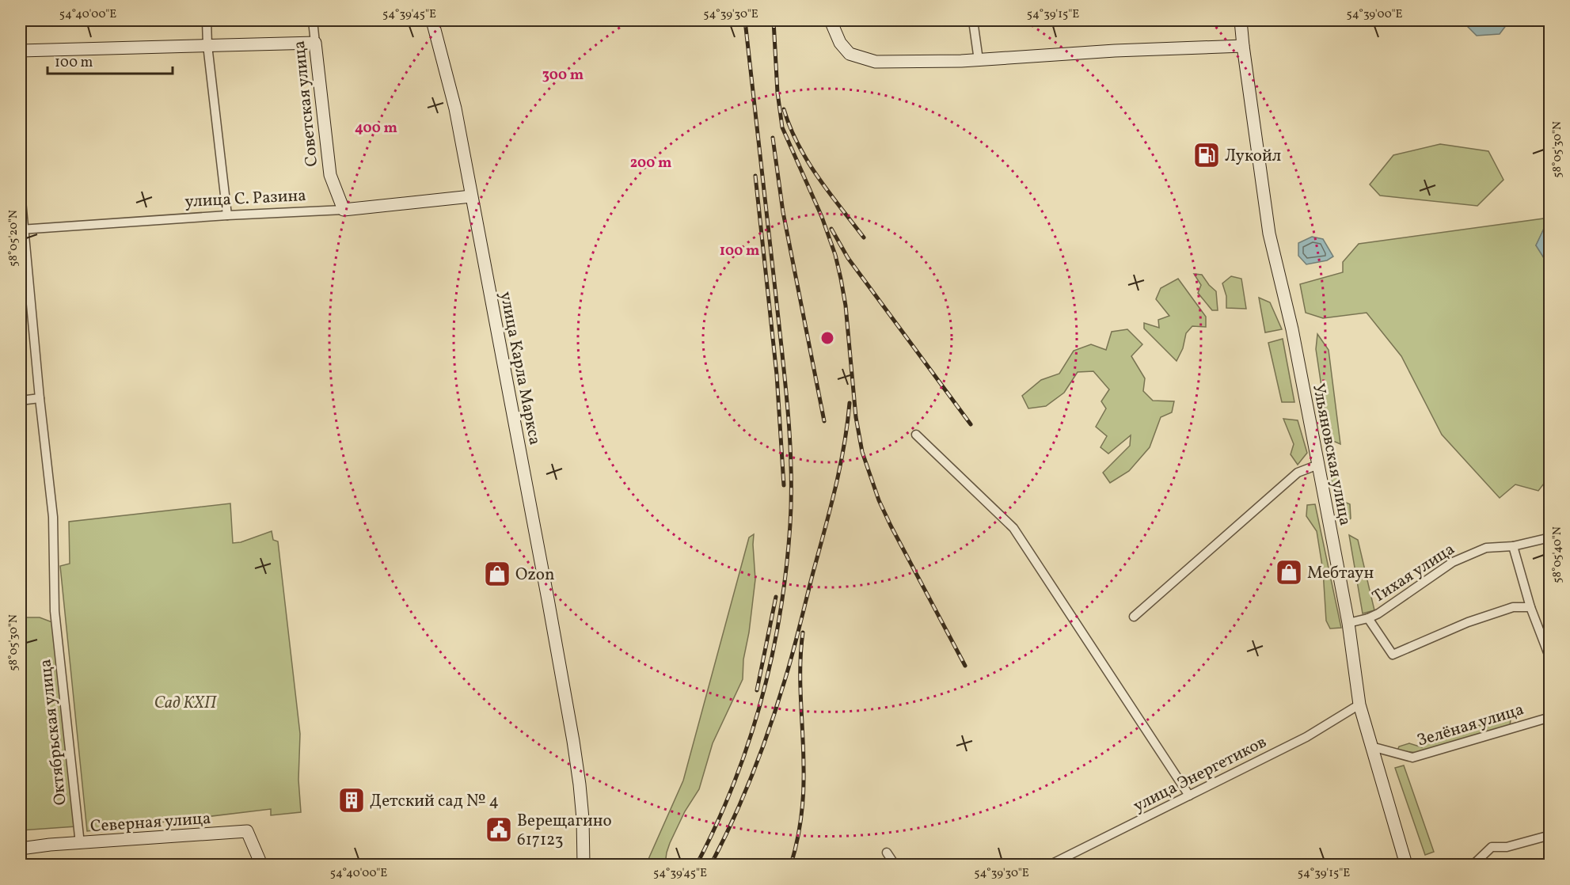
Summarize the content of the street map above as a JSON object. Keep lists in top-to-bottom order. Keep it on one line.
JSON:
{"streets":{"street":["Советская улица","улица С. Разина","улица Карла Маркса","Ульяновская улица","Тихая улица","Зелёная улица","Октябрьская улица","улица Энергетиков","Северная улица"]},"crossings":[["Советская улица","улица С. Разина"],["улица С. Разина","улица Карла Маркса"],["улица С. Разина","Октябрьская улица"],["Ульяновская улица","Тихая улица"],["Ульяновская улица","Зелёная улица"],["Ульяновская улица","улица Энергетиков"],["Октябрьская улица","Северная улица"]],"parks":["Сад КХП"],"places":{"fuel station":["Лукойл"],"shop":["Мебтаун","Ozon"],"building":["Детский сад № 4"],"public building":["Верещагино 617123"]},"scale_bar":"100 m","coordinates":["54°40'00\"E","54°39'45\"E","54°39'30\"E","54°39'15\"E","54°39'00\"E","58°05'30\"N","58°05'20\"N","58°05'40\"N"],"rings":["300 m","400 m","200 m","100 m"]}
